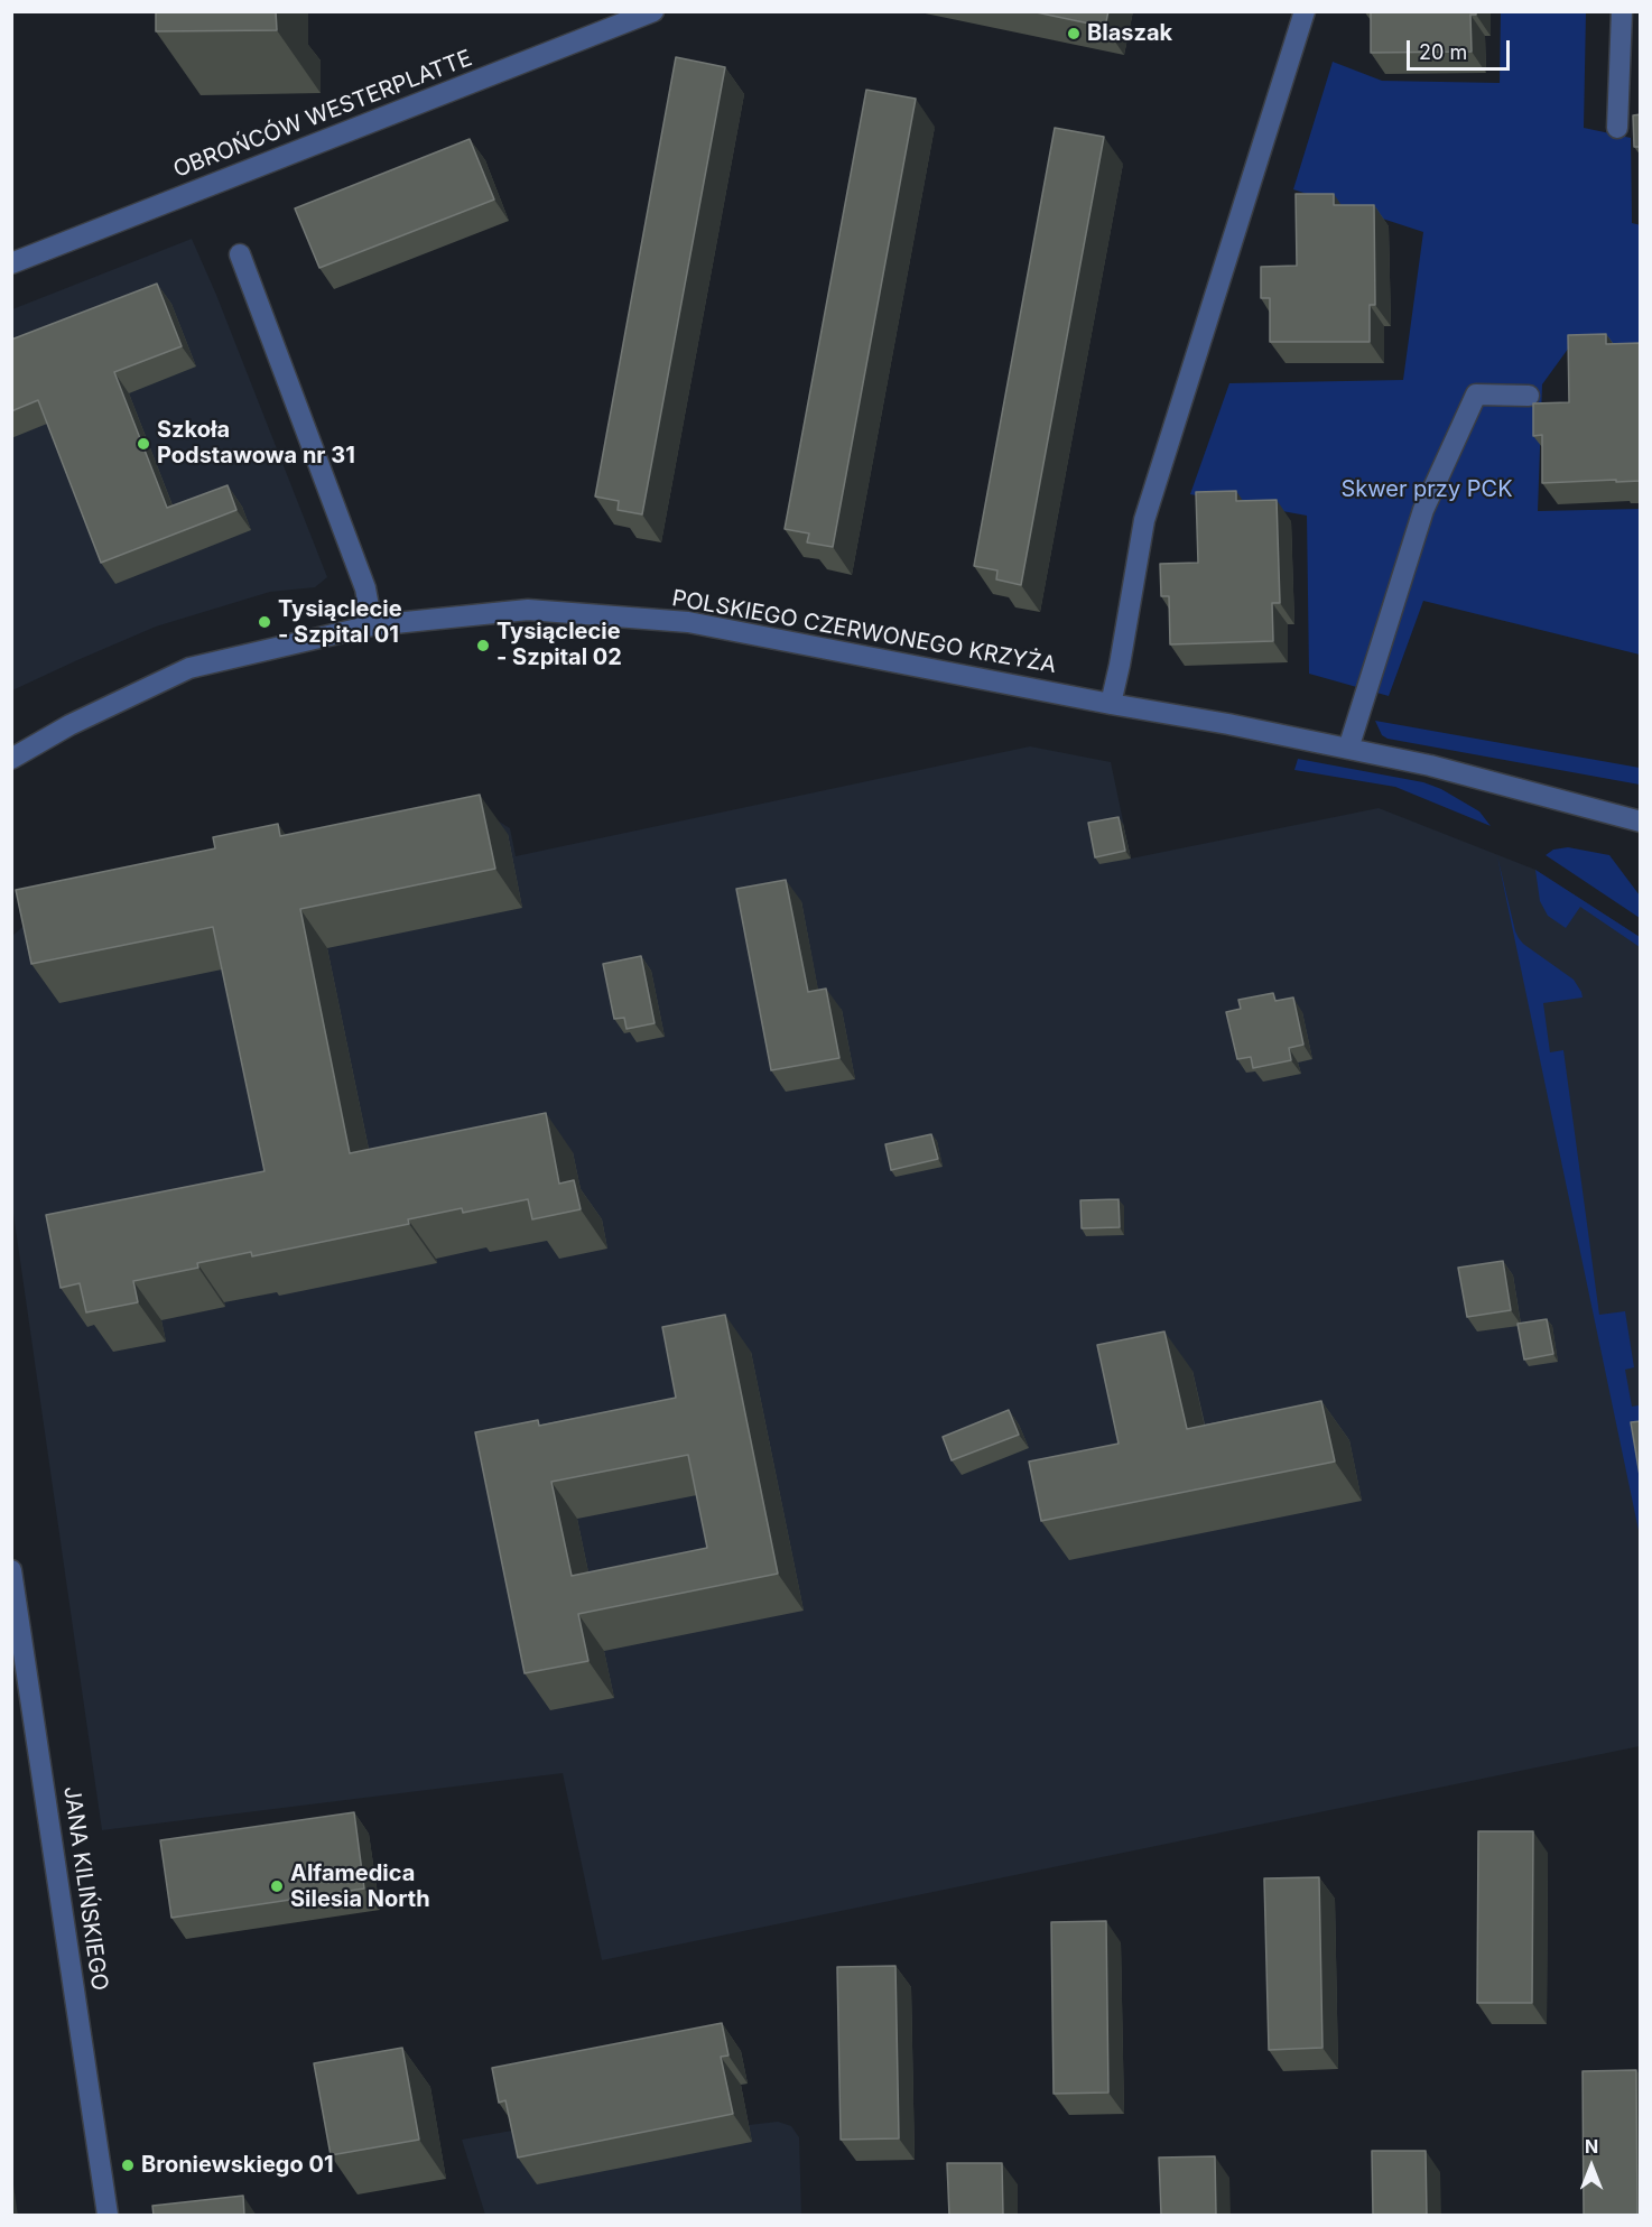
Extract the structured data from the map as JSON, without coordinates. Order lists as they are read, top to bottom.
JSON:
{
  "streets": {
    "street": ["OBROŃCÓW WESTERPLATTE", "POLSKIEGO CZERWONEGO KRZYŻA", "JANA KILIŃSKIEGO"]
  },
  "parks": ["Skwer przy PCK"],
  "places": [
    "Blaszak",
    "Szkoła Podstawowa nr 31",
    "Tysiąclecie - Szpital 01",
    "Tysiąclecie - Szpital 02",
    "Alfamedica Silesia North",
    "Broniewskiego 01"
  ],
  "scale_bar": "20 m",
  "north": "top"
}
